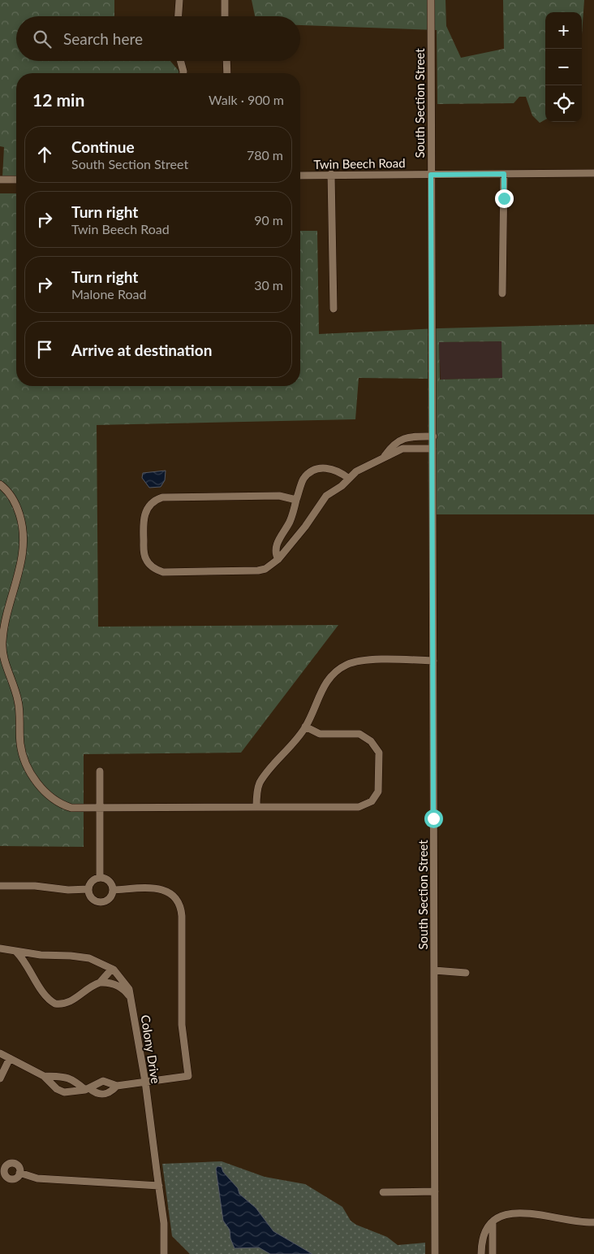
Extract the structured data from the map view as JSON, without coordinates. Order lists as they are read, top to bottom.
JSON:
{
  "streets": {
    "street": ["South Section Street", "Twin Beech Road", "Colony Drive"]
  },
  "crossings": [
    ["South Section Street", "Twin Beech Road"]
  ],
  "page": {
    "map_buttons": ["+", "−"],
    "search": "Search here",
    "heading": ["12 min", "Walk · 900 m"],
    "list": [
      ["Continue", "South Section Street", "780 m"],
      ["Turn right", "Twin Beech Road", "90 m"],
      ["Turn right", "Malone Road", "30 m"],
      "Arrive at destination"
    ]
  }
}
